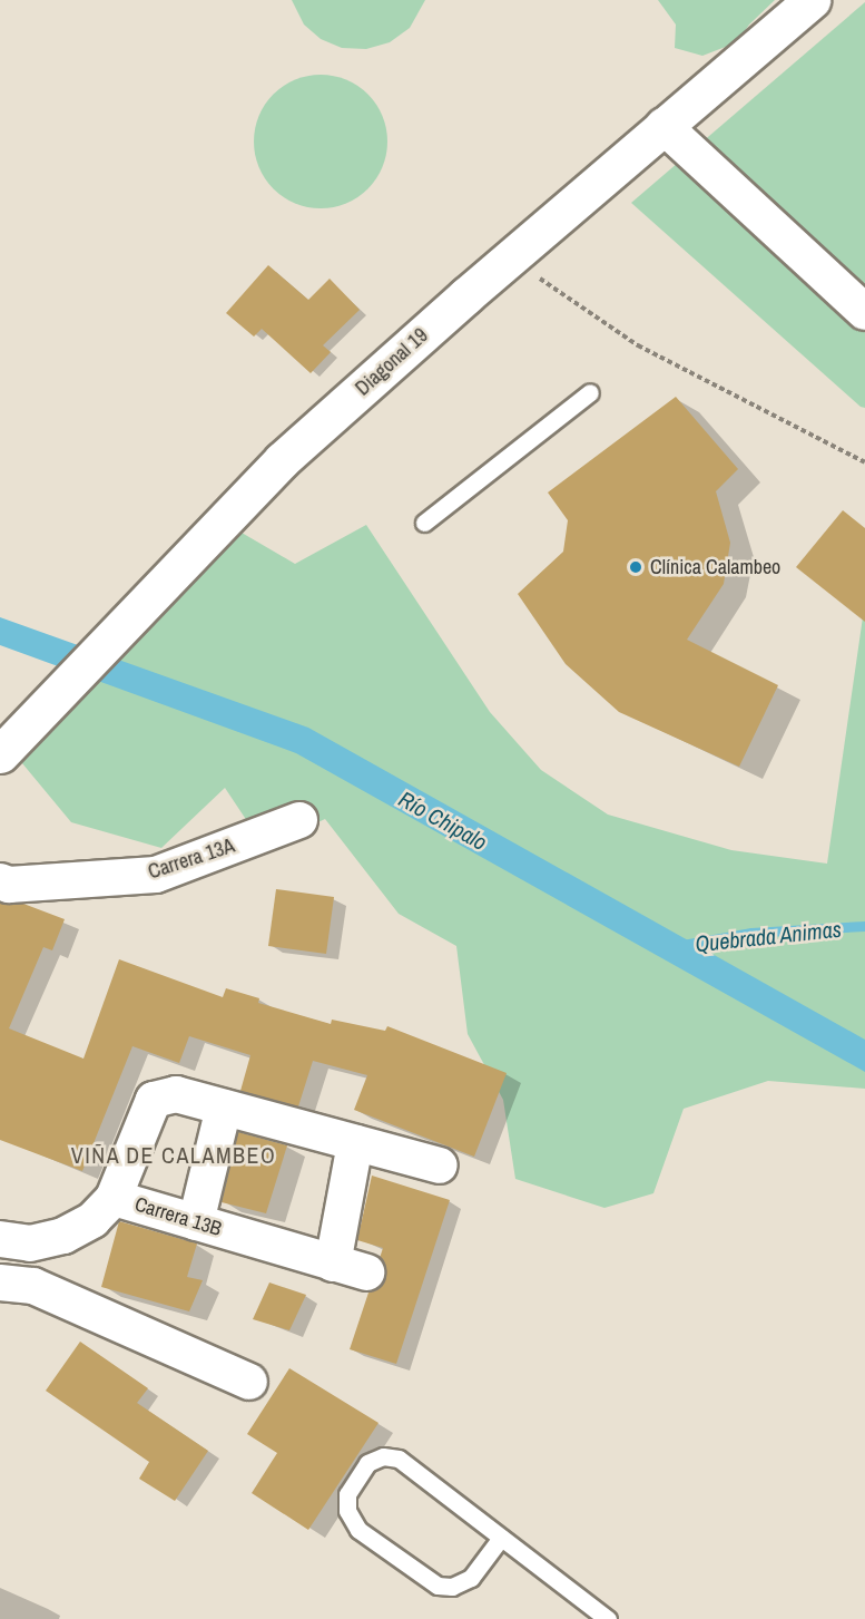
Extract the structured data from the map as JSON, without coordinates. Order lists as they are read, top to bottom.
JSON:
{
  "streets": {
    "street": ["Diagonal 19", "Carrera 13A", "Carrera 13B"]
  },
  "districts": ["VIÑA DE CALAMBEO"],
  "water": ["Río Chipalo", "Quebrada Animas"],
  "places": ["Clínica Calambeo"]
}
